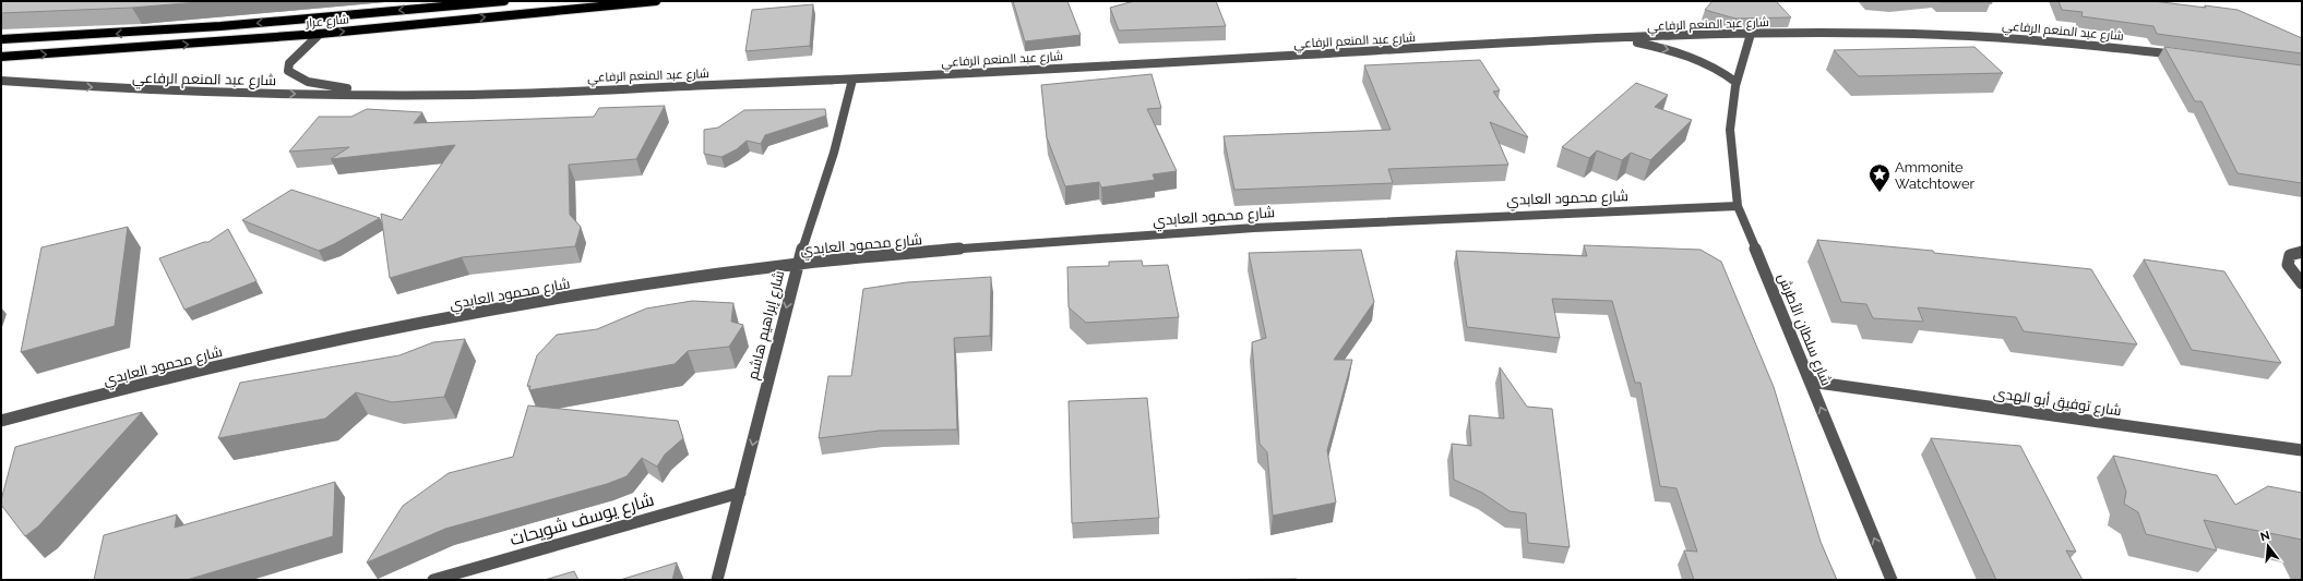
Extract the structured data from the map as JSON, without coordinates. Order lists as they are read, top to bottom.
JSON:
{
  "streets": {
    "main road": ["شارع عرار"],
    "street": [
      "شارع عبد المنعم الرفاعي",
      "شارع محمود العابدي",
      "شارع إبراهيم هاشم",
      "شارع سلطان الأطرش",
      "شارع توفيق أبو الهدى",
      "شارع يوسف شويحات"
    ]
  },
  "crossings": [
    ["شارع عرار", "شارع عبد المنعم الرفاعي"],
    ["شارع عبد المنعم الرفاعي", "شارع إبراهيم هاشم"],
    ["شارع عبد المنعم الرفاعي", "شارع سلطان الأطرش"],
    ["شارع محمود العابدي", "شارع إبراهيم هاشم"],
    ["شارع محمود العابدي", "شارع سلطان الأطرش"],
    ["شارع إبراهيم هاشم", "شارع يوسف شويحات"],
    ["شارع سلطان الأطرش", "شارع توفيق أبو الهدى"]
  ],
  "one_way": ["شارع إبراهيم هاشم", "شارع سلطان الأطرش"],
  "places": {
    "place": ["Ammonite Watchtower"]
  },
  "north": "top"
}
